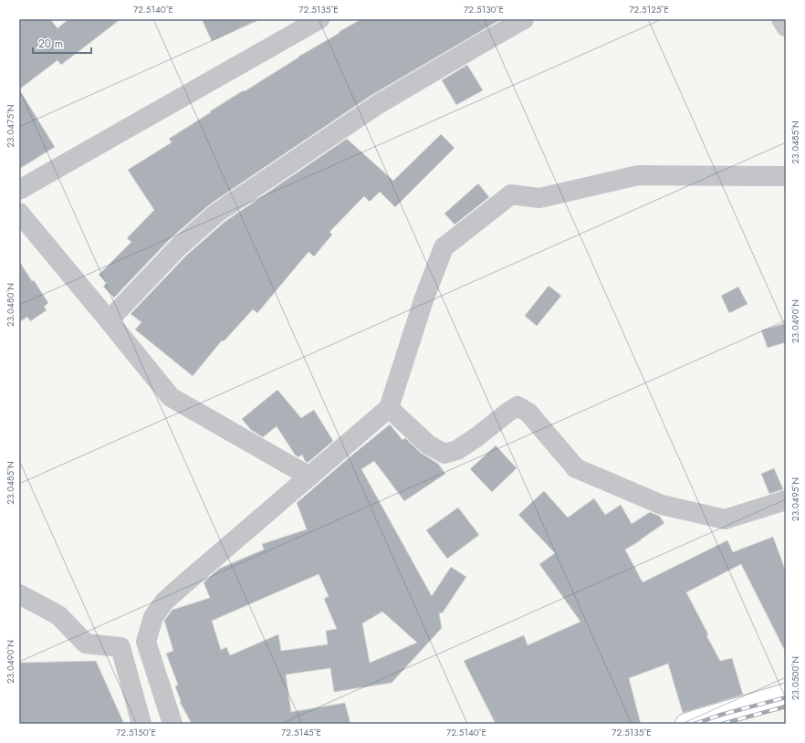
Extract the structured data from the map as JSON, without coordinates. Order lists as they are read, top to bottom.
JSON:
{
  "scale_bar": "20 m",
  "coordinates": [
    "72.5140°E",
    "72.5135°E",
    "72.5130°E",
    "72.5125°E",
    "23.0475°N",
    "23.0485°N",
    "23.0480°N",
    "23.0490°N",
    "23.0495°N",
    "23.0500°N",
    "72.5150°E",
    "72.5145°E"
  ]
}
